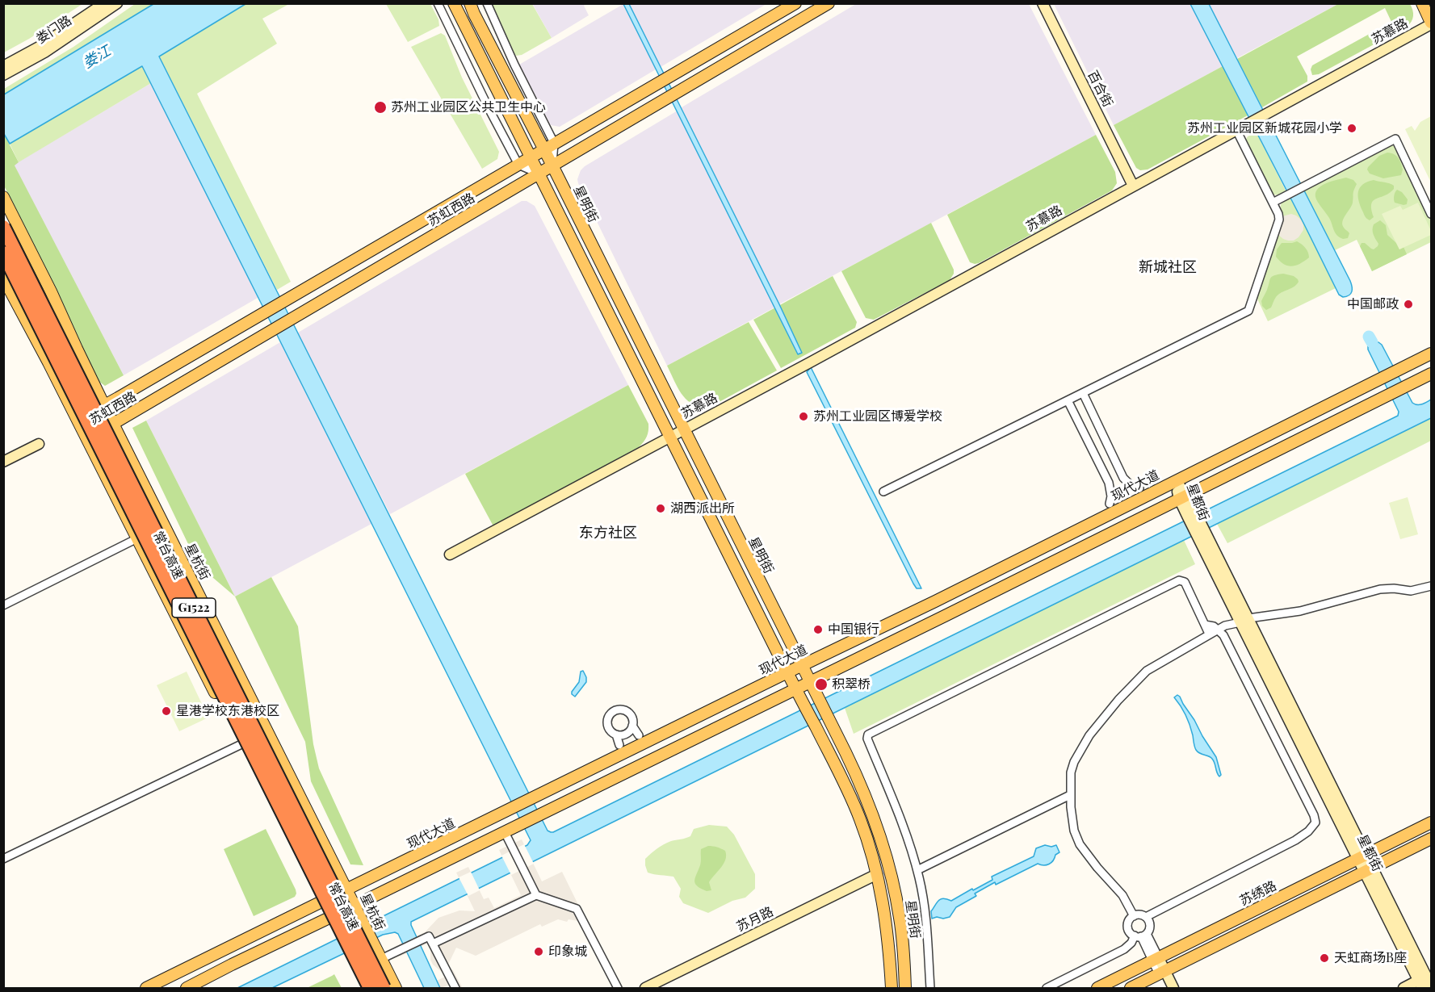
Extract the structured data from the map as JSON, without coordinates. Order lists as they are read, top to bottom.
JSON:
{
  "streets": {
    "highway": ["常台高速", "G1522"],
    "main road": [
      "娄门路",
      "苏慕路",
      "百合街",
      "星明街",
      "苏虹西路",
      "现代大道",
      "星都街",
      "星杭街",
      "苏绣路",
      "苏月路"
    ]
  },
  "crossings": [
    ["苏慕路", "百合街"],
    ["苏慕路", "星明街"],
    ["星明街", "苏虹西路"],
    ["星明街", "现代大道"],
    ["星明街", "苏月路"],
    ["苏虹西路", "星杭街"],
    ["现代大道", "星都街"],
    ["现代大道", "星杭街"],
    ["星都街", "苏绣路"]
  ],
  "districts": ["新城社区", "东方社区"],
  "water": ["娄江"],
  "places": [
    "苏州工业园区公共卫生中心",
    "苏州工业园区新城花园小学",
    "中国邮政",
    "苏州工业园区博爱学校",
    "湖西派出所",
    "中国银行",
    "积翠桥",
    "星港学校东港校区",
    "印象城",
    "天虹商场B座"
  ]
}
